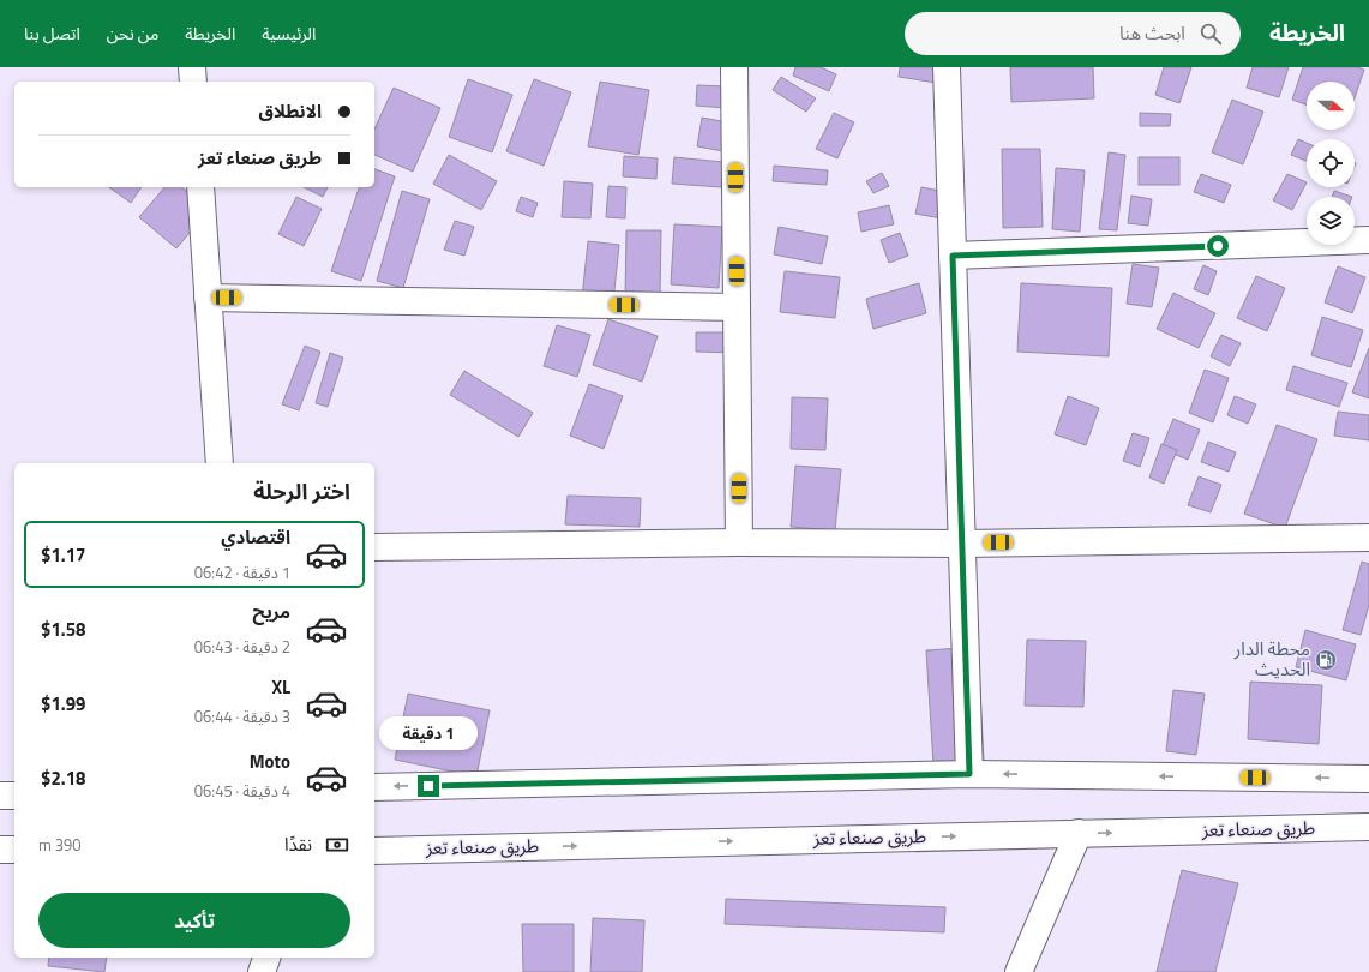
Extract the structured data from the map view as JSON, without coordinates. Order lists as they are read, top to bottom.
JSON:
{
  "streets": {
    "main road": ["طريق صنعاء تعز"]
  },
  "places": {
    "fuel station": ["محطة الدار الحديث"]
  },
  "north": "right",
  "page": {
    "header": "الخريطة",
    "search": "ابحث هنا",
    "nav": [
      "الرئيسية",
      "الخريطة",
      "من نحن",
      "اتصل بنا"
    ],
    "banner": ["الانطلاق", "طريق صنعاء تعز"],
    "heading": "اختر الرحلة",
    "list": [
      {
        "name": "اقتصادي",
        "note": "1 دقيقة · 06:42",
        "value": "$1.17"
      },
      {
        "name": "مريح",
        "note": "2 دقيقة · 06:43",
        "value": "$1.58"
      },
      {
        "name": "XL",
        "note": "3 دقيقة · 06:44",
        "value": "$1.99"
      },
      {
        "name": "Moto",
        "note": "4 دقيقة · 06:45",
        "value": "$2.18"
      }
    ],
    "bubble": "1 دقيقة",
    "pay": ["نقدًا", "390 m"],
    "buttons": "تأكيد"
  }
}
